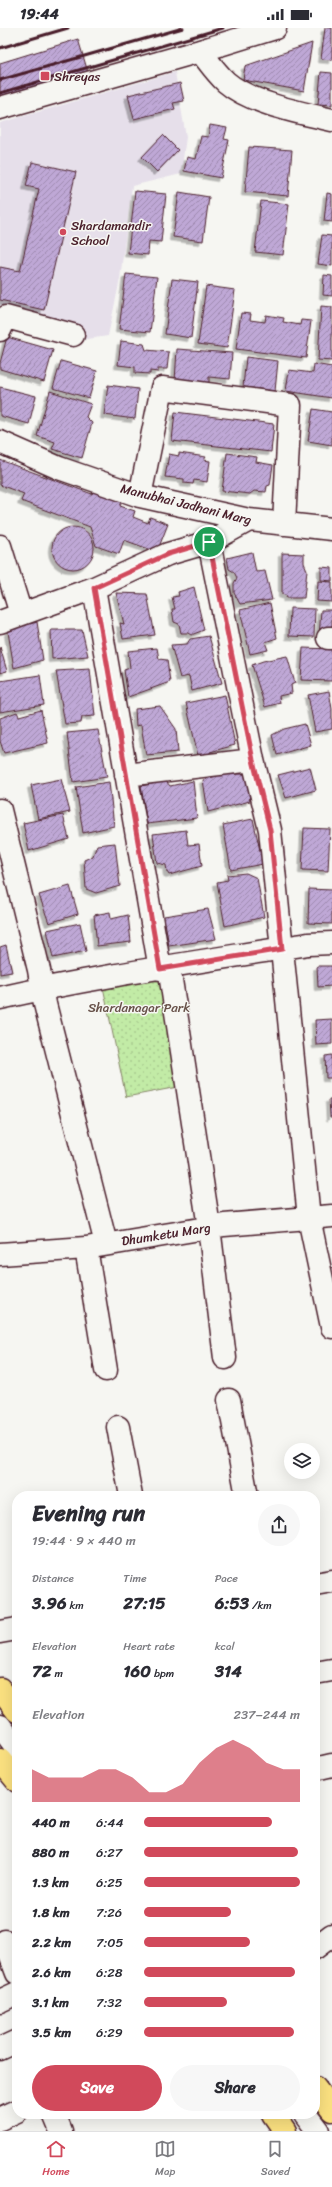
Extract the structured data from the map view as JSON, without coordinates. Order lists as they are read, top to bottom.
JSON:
{
  "streets": {
    "street": ["Manubhai Jadhani Marg", "Dhumketu Marg"]
  },
  "parks": ["Shardanagar Park"],
  "places": {
    "transit": ["Shreyas"],
    "other": ["Shardamandir School"]
  },
  "page": {
    "status": "19:44",
    "heading": ["Evening run", "19:44 · 9 × 440 m"],
    "stats": [
      ["Distance", "3.96 km"],
      ["Time", "27:15"],
      ["Pace", "6:53 /km"],
      ["Elevation", "72 m"],
      ["Heart rate", "160 bpm"],
      ["kcal", "314"]
    ],
    "chart": ["Elevation", "237–244 m"],
    "list": [
      {
        "name": "440 m",
        "note": "6:44"
      },
      {
        "name": "880 m",
        "note": "6:27"
      },
      {
        "name": "1.3 km",
        "note": "6:25"
      },
      {
        "name": "1.8 km",
        "note": "7:26"
      },
      {
        "name": "2.2 km",
        "note": "7:05"
      },
      {
        "name": "2.6 km",
        "note": "6:28"
      },
      {
        "name": "3.1 km",
        "note": "7:32"
      },
      {
        "name": "3.5 km",
        "note": "6:29"
      }
    ],
    "buttons": ["Save", "Share"],
    "tabs": ["Home", "Map", "Saved"]
  }
}
